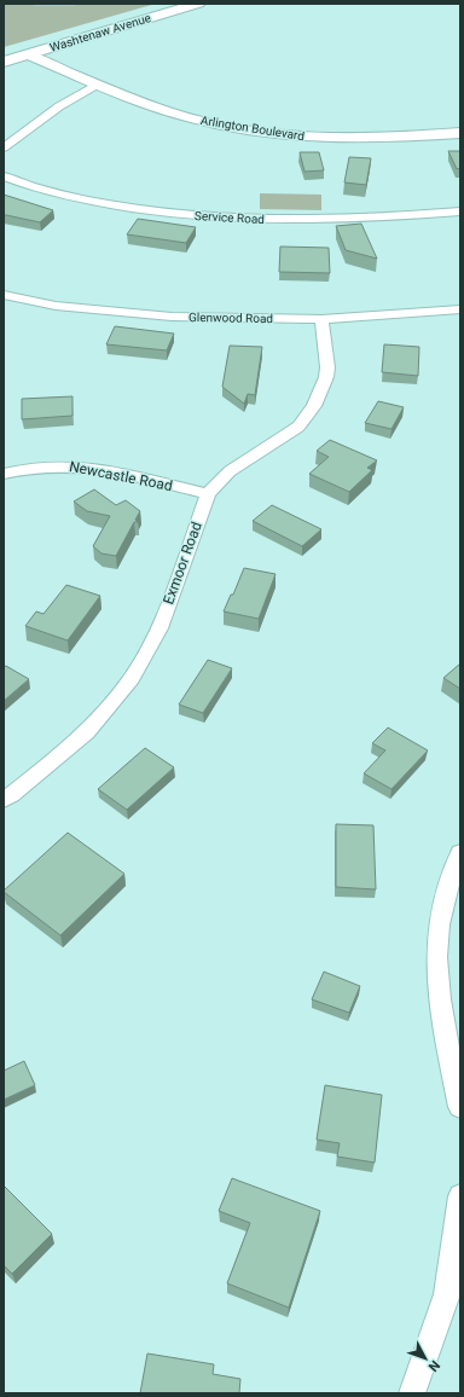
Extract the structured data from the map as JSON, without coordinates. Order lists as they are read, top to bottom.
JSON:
{
  "streets": {
    "main road": ["Washtenaw Avenue"],
    "street": [
      "Arlington Boulevard",
      "Service Road",
      "Glenwood Road",
      "Newcastle Road",
      "Exmoor Road"
    ]
  },
  "crossings": [
    ["Washtenaw Avenue", "Arlington Boulevard"],
    ["Glenwood Road", "Exmoor Road"],
    ["Newcastle Road", "Exmoor Road"]
  ],
  "north": "bottom right"
}
